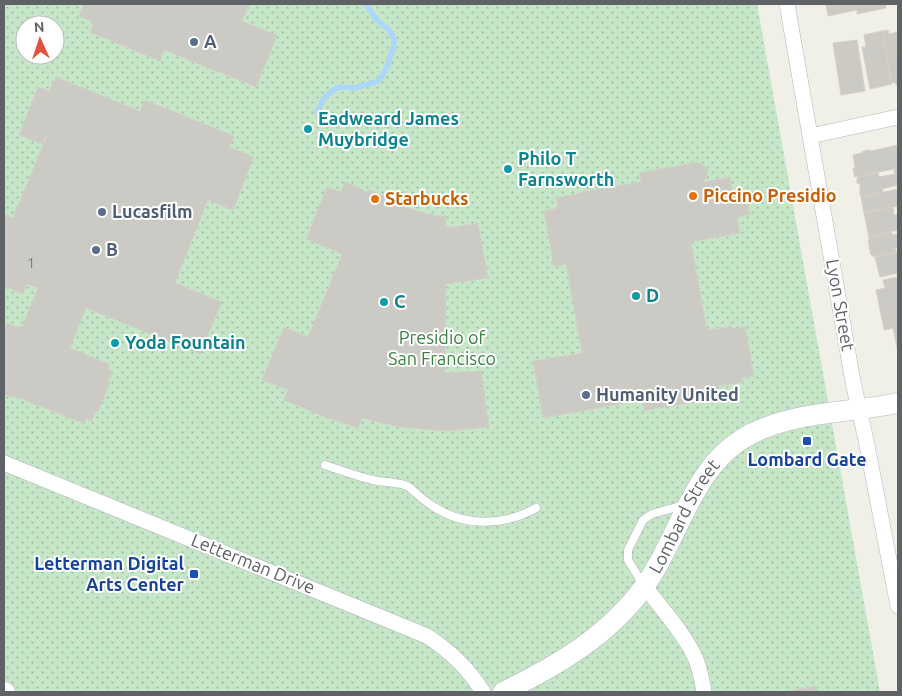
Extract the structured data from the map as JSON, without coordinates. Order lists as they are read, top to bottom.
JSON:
{
  "streets": {
    "street": ["Lyon Street", "Lombard Street", "Letterman Drive"]
  },
  "crossings": [
    ["Lyon Street", "Lombard Street"]
  ],
  "parks": ["Presidio of San Francisco"],
  "places": {
    "other": [
      "A",
      "Eadweard James Muybridge",
      "Philo T Farnsworth",
      "Piccino Presidio",
      "Starbucks",
      "Lucasfilm",
      "B",
      "D",
      "C",
      "Yoda Fountain",
      "Humanity United"
    ],
    "transit": ["Lombard Gate", "Letterman Digital Arts Center"]
  },
  "house_numbers": ["1"],
  "north": "top"
}
